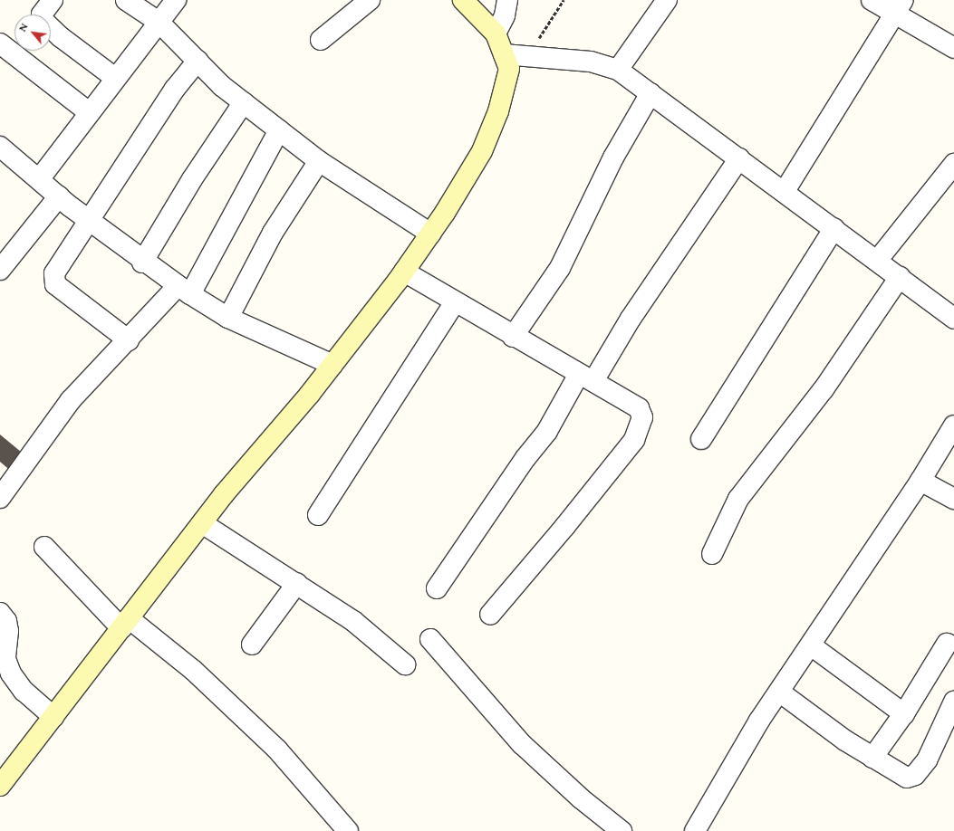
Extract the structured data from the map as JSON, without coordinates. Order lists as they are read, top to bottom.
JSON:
{
  "north": "top left"
}
